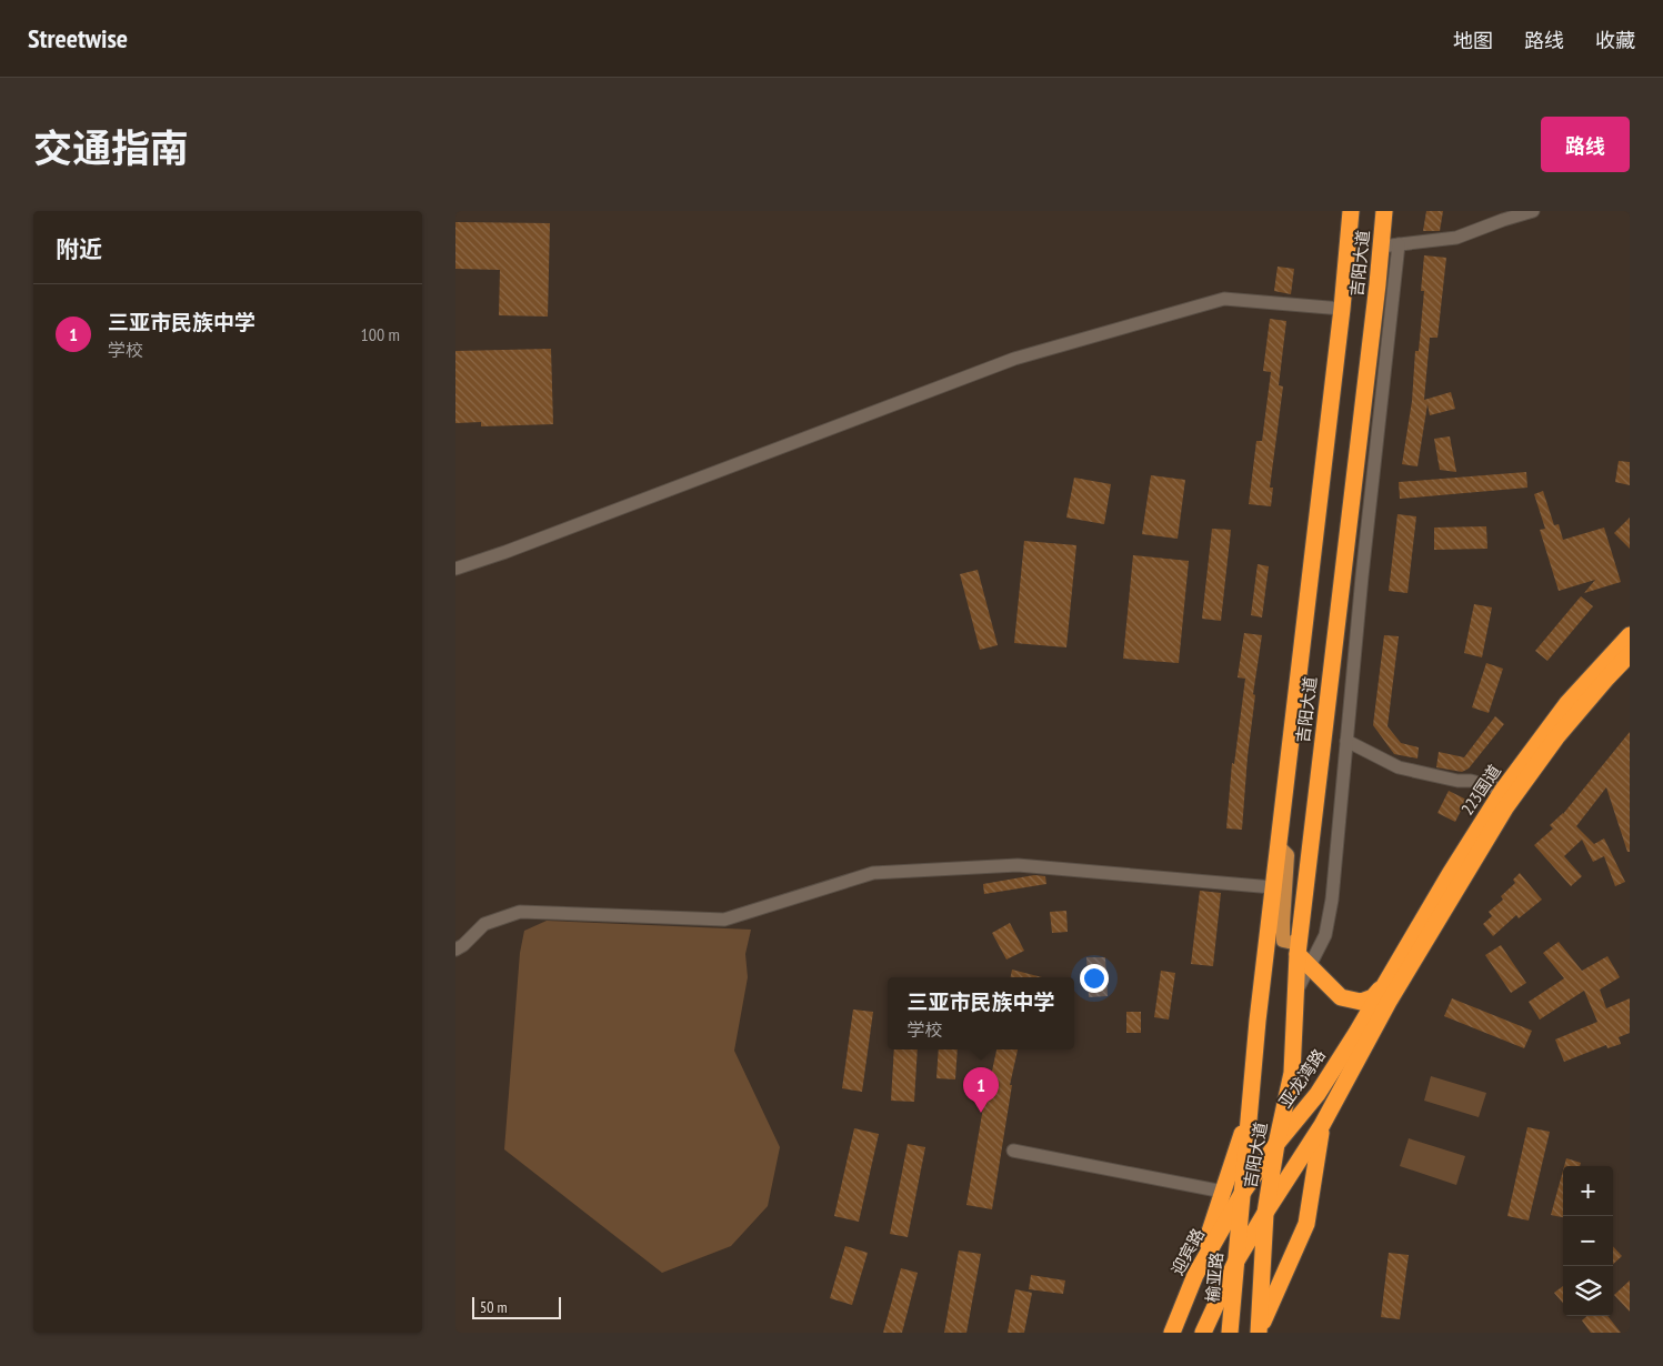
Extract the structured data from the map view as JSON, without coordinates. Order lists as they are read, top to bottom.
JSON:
{
  "streets": {
    "highway": [
      "吉阳大道",
      "223国道",
      "亚龙湾路",
      "迎宾路",
      "榆亚路"
    ]
  },
  "crossings": [
    ["吉阳大道", "亚龙湾路"],
    ["吉阳大道", "迎宾路"],
    ["吉阳大道", "榆亚路"],
    ["223国道", "亚龙湾路"],
    ["亚龙湾路", "迎宾路"],
    ["亚龙湾路", "榆亚路"],
    ["迎宾路", "榆亚路"]
  ],
  "scale_bar": "50 m",
  "page": {
    "header": "Streetwise",
    "nav": ["地图", "路线", "收藏"],
    "title": "交通指南",
    "buttons": "路线",
    "heading": "附近",
    "list": [
      {
        "mark": "1",
        "name": "三亚市民族中学",
        "note": "学校",
        "value": "100 m"
      }
    ],
    "popup": ["三亚市民族中学", "学校"],
    "pins": "1",
    "map_buttons": ["+", "−"],
    "scale": "50 m"
  }
}
